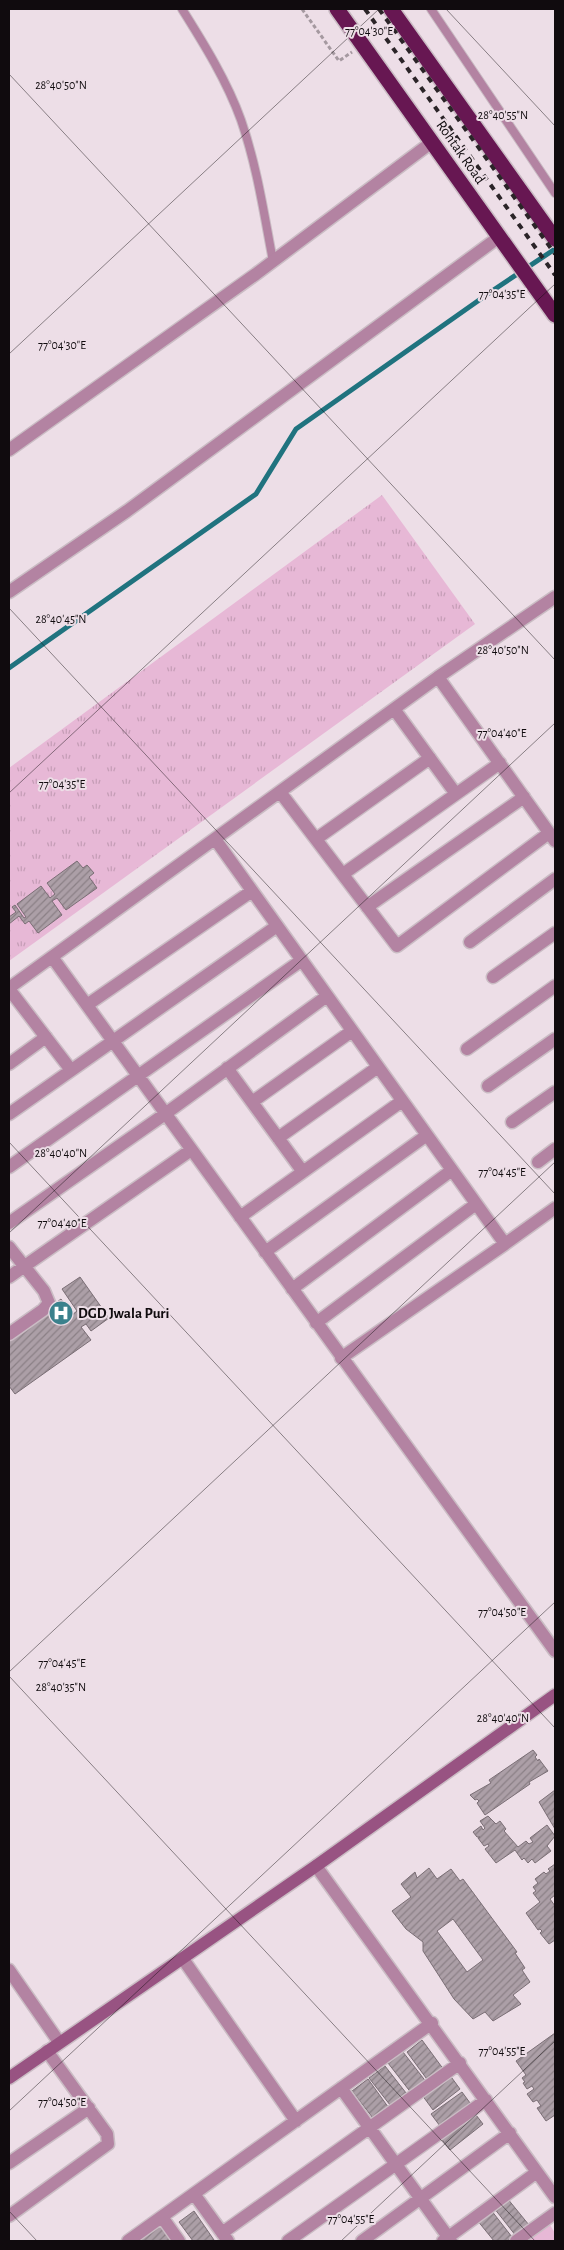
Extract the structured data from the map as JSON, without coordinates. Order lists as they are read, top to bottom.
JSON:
{
  "streets": {
    "highway": ["Rohtak Road"]
  },
  "places": {
    "hospital": ["DGD Jwala Puri"]
  },
  "coordinates": [
    "77°04'30\"E",
    "28°40'50\"N",
    "28°40'55\"N",
    "77°04'35\"E",
    "28°40'45\"N",
    "77°04'40\"E",
    "28°40'40\"N",
    "77°04'45\"E",
    "77°04'50\"E",
    "28°40'35\"N",
    "77°04'55\"E"
  ]
}
